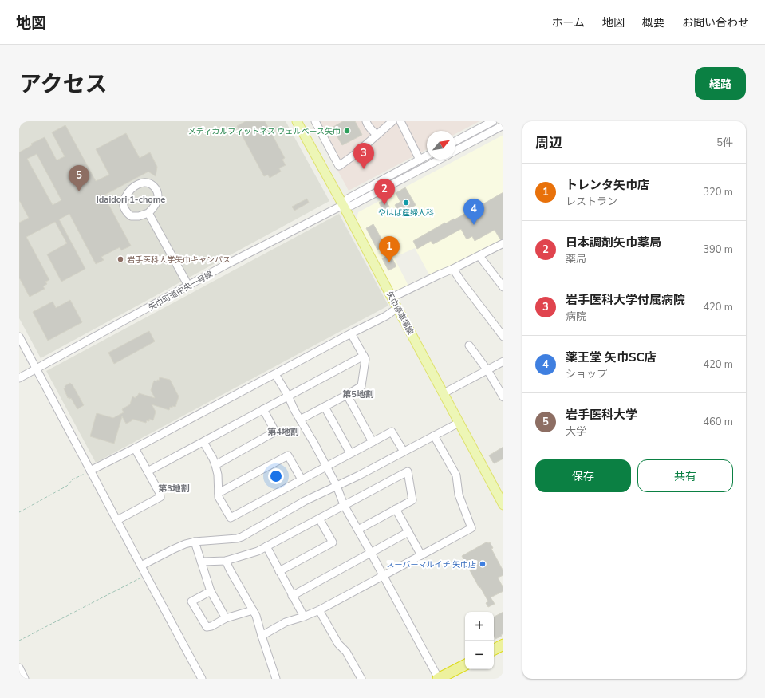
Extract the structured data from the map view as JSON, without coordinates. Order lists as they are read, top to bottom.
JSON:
{
  "streets": {
    "main road": ["矢巾停車場線"],
    "street": ["矢巾町道中央一号線"]
  },
  "crossings": [
    ["矢巾町道中央一号線", "矢巾停車場線"]
  ],
  "districts": [
    "Idaidori 1-chome",
    "第5地割",
    "第4地割",
    "第3地割"
  ],
  "places": [
    "メディカルフィットネス ウェルベース矢巾",
    "やはば産婦人科",
    "岩手医科大学矢巾キャンパス",
    "スーパーマルイチ 矢巾店"
  ],
  "north": "top right",
  "page": {
    "header": "地図",
    "nav": [
      "ホーム",
      "地図",
      "概要",
      "お問い合わせ"
    ],
    "title": "アクセス",
    "buttons": [
      "経路",
      ["保存", "共有"]
    ],
    "heading": ["周辺", "5件"],
    "pins": [
      "3",
      "5",
      "2",
      "4",
      "1"
    ],
    "list": [
      {
        "mark": "1",
        "name": "トレンタ矢巾店",
        "note": "レストラン",
        "value": "320 m"
      },
      {
        "mark": "2",
        "name": "日本調剤矢巾薬局",
        "note": "薬局",
        "value": "390 m"
      },
      {
        "mark": "3",
        "name": "岩手医科大学付属病院",
        "note": "病院",
        "value": "420 m"
      },
      {
        "mark": "4",
        "name": "薬王堂 矢巾SC店",
        "note": "ショップ",
        "value": "420 m"
      },
      {
        "mark": "5",
        "name": "岩手医科大学",
        "note": "大学",
        "value": "460 m"
      }
    ],
    "map_buttons": ["+", "−"]
  }
}
